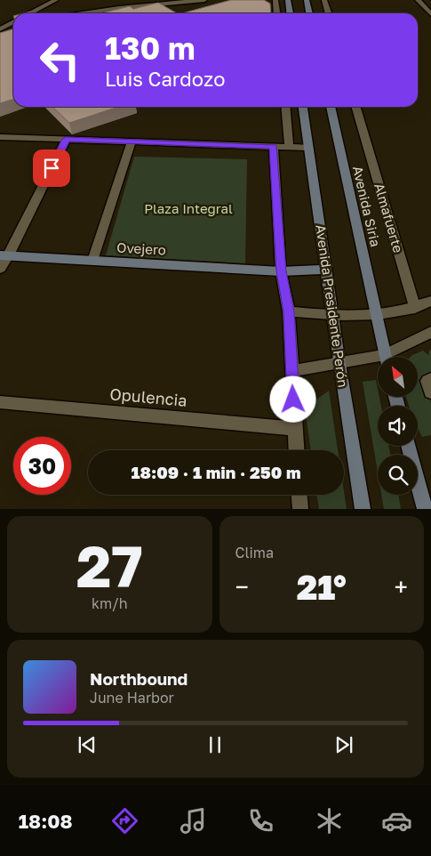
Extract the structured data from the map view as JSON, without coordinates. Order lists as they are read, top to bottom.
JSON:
{
  "streets": {
    "main road": ["Avenida Siria", "Ovejero", "Avenida Presidente Perón"],
    "street": ["Almafuerte", "Opulencia"]
  },
  "crossings": [
    ["Ovejero", "Avenida Presidente Perón"]
  ],
  "parks": ["Plaza Integral"],
  "north": "top left",
  "page": {
    "turn": ["130 m", "Luis Cardozo"],
    "limit": "30",
    "trip": "18:09 · 1 min · 250 m",
    "tile": [
      ["27", "km/h"],
      "Clima"
    ],
    "heat": ["−", "21°", "+"],
    "song": ["Northbound", "June Harbor"],
    "tabs": "18:08"
  }
}
